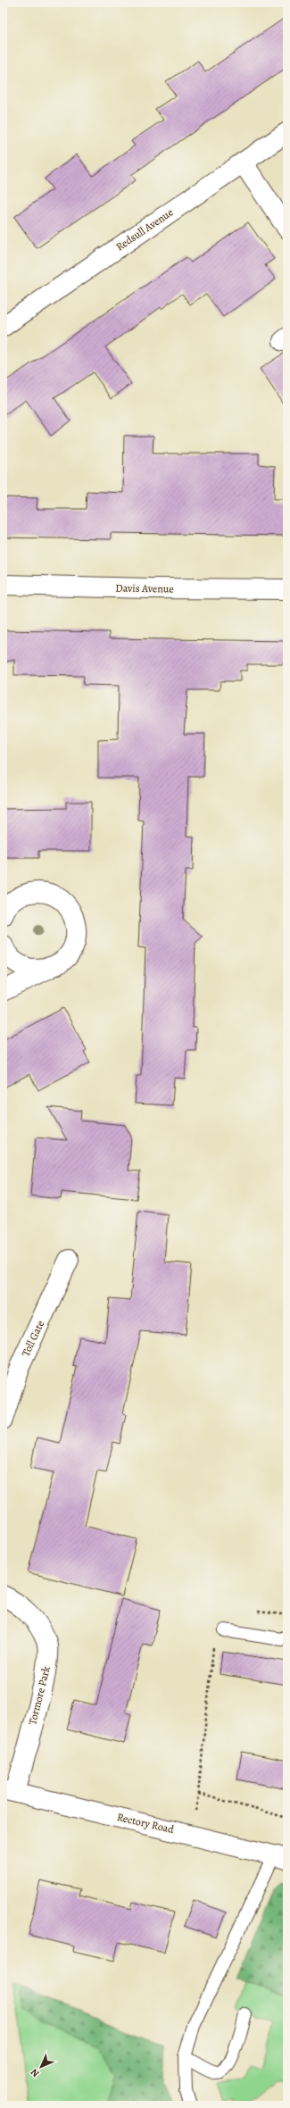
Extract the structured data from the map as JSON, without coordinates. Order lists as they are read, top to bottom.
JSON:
{
  "streets": {
    "street": [
      "Redsull Avenue",
      "Davis Avenue",
      "Toll Gate",
      "Tormore Park",
      "Rectory Road"
    ]
  },
  "crossings": [
    ["Tormore Park", "Rectory Road"]
  ],
  "north": "bottom left"
}
